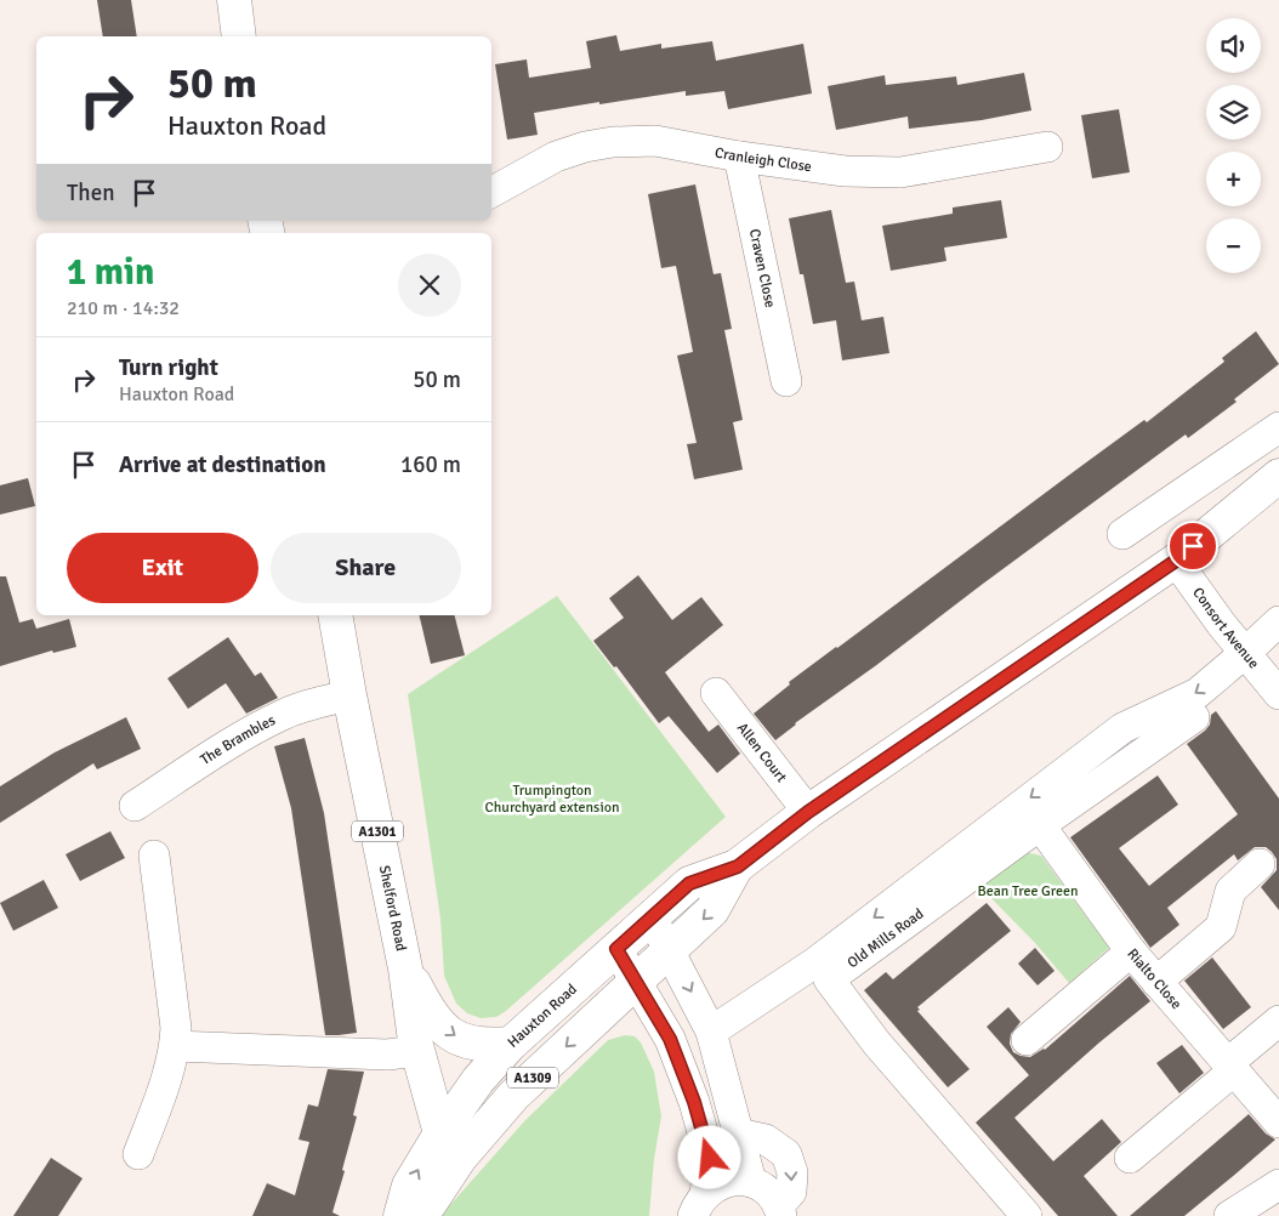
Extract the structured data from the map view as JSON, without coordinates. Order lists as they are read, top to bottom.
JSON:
{
  "streets": {
    "main road": [
      "A1301",
      "Shelford Road",
      "Hauxton Road",
      "A1309"
    ],
    "street": [
      "Cranleigh Close",
      "Craven Close",
      "Consort Avenue",
      "The Brambles",
      "Allen Court",
      "Old Mills Road",
      "Rialto Close"
    ]
  },
  "crossings": [
    ["Cranleigh Close", "Craven Close"],
    ["Consort Avenue", "Hauxton Road"],
    ["The Brambles", "Shelford Road"],
    ["Allen Court", "Hauxton Road"],
    ["Shelford Road", "Hauxton Road"],
    ["Old Mills Road", "Rialto Close"]
  ],
  "parks": ["Trumpington Churchyard extension", "Bean Tree Green"],
  "page": {
    "map_buttons": ["+", "−"],
    "turn": ["50 m", "Hauxton Road"],
    "then": "Then",
    "heading": ["1 min", "210 m · 14:32"],
    "list": [
      {
        "name": "Turn right",
        "note": "Hauxton Road",
        "value": "50 m"
      },
      {
        "name": "Arrive at destination",
        "value": "160 m"
      }
    ],
    "buttons": ["Exit", "Share"]
  }
}
